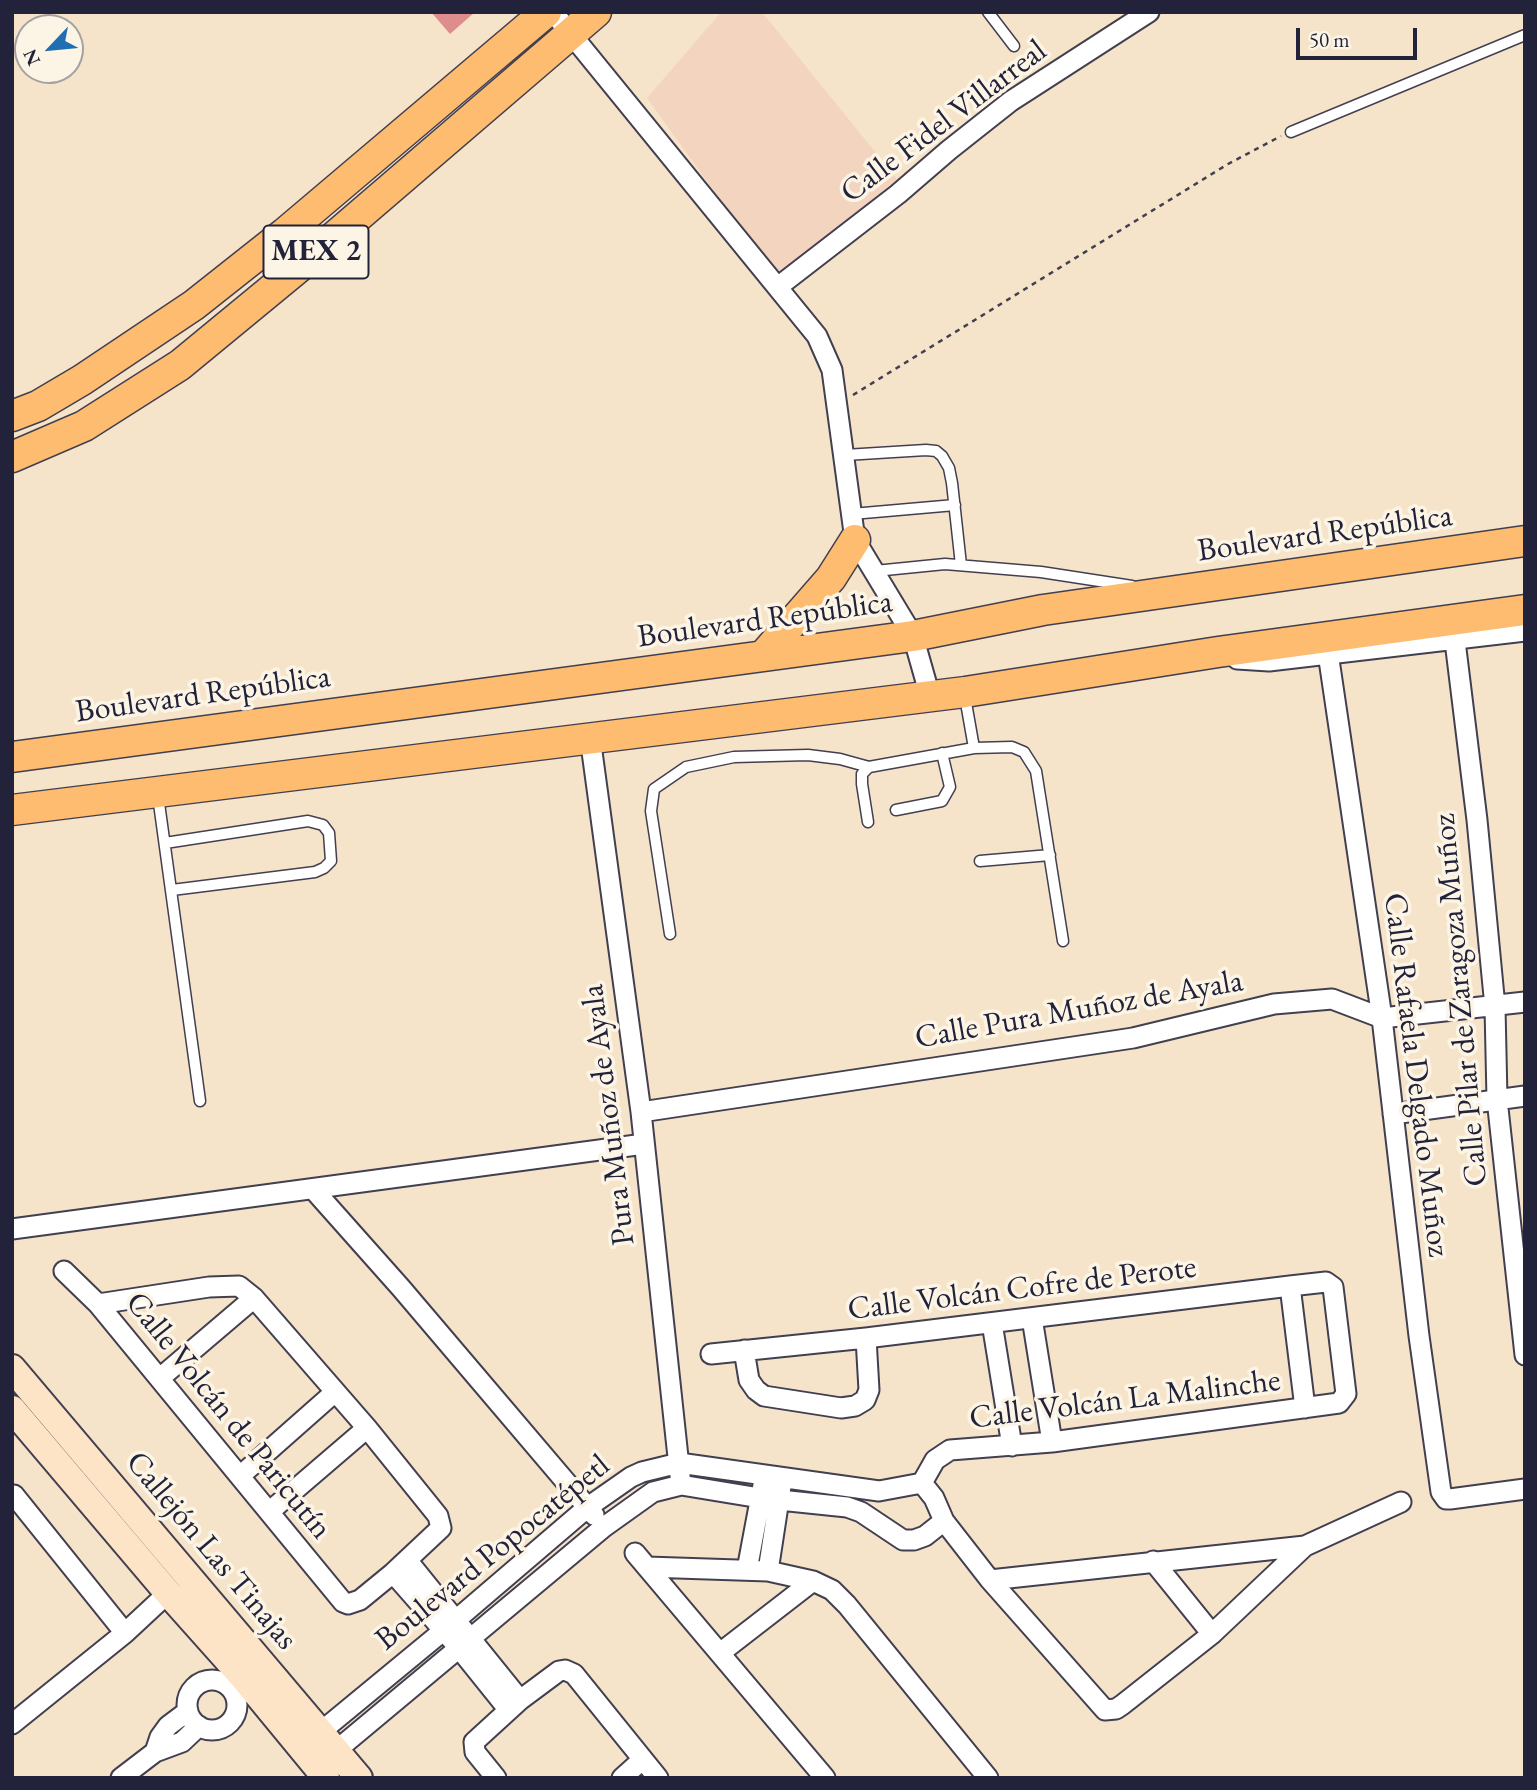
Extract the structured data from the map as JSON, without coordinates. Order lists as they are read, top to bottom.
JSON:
{
  "streets": {
    "main road": ["MEX 2", "Boulevard República", "Callejón Las Tinajas"],
    "street": [
      "Calle Fidel Villarreal",
      "Calle Pilar de Zaragoza Muñoz",
      "Calle Pura Muñoz de Ayala",
      "Calle Rafaela Delgado Muñoz",
      "Pura Muñoz de Ayala",
      "Calle Volcán Cofre de Perote",
      "Calle Volcán La Malinche",
      "Calle Volcán de Paricutín",
      "Boulevard Popocatépetl"
    ]
  },
  "crossings": [
    ["Calle Pilar de Zaragoza Muñoz", "Calle Pura Muñoz de Ayala"],
    ["Calle Pura Muñoz de Ayala", "Calle Rafaela Delgado Muñoz"],
    ["Calle Pura Muñoz de Ayala", "Pura Muñoz de Ayala"],
    ["Pura Muñoz de Ayala", "Boulevard Popocatépetl"],
    ["Calle Volcán Cofre de Perote", "Calle Volcán La Malinche"],
    ["Calle Volcán La Malinche", "Boulevard Popocatépetl"],
    ["Callejón Las Tinajas", "Boulevard Popocatépetl"]
  ],
  "scale_bar": "50 m",
  "north": "bottom left"
}
